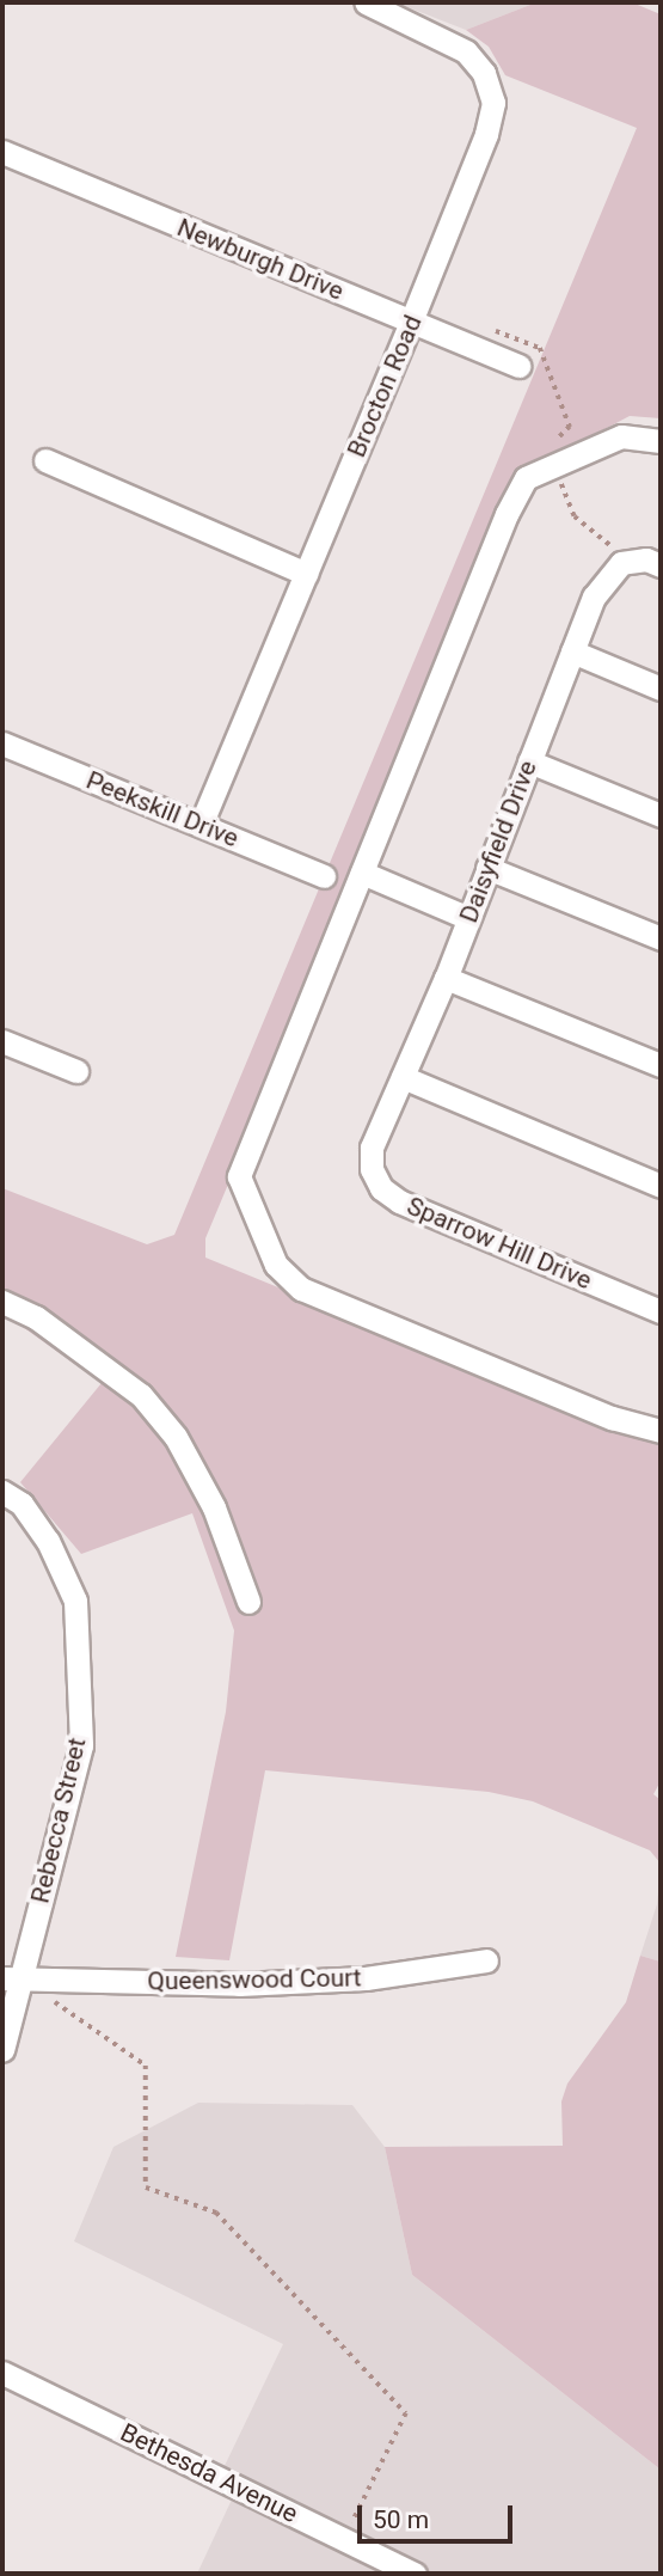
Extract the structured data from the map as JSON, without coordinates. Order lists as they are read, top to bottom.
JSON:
{
  "streets": {
    "street": [
      "Newburgh Drive",
      "Brocton Road",
      "Peekskill Drive",
      "Daisyfield Drive",
      "Sparrow Hill Drive",
      "Rebecca Street",
      "Queenswood Court",
      "Bethesda Avenue"
    ]
  },
  "crossings": [
    ["Newburgh Drive", "Brocton Road"],
    ["Brocton Road", "Peekskill Drive"],
    ["Daisyfield Drive", "Sparrow Hill Drive"],
    ["Rebecca Street", "Queenswood Court"]
  ],
  "scale_bar": "50 m"
}
